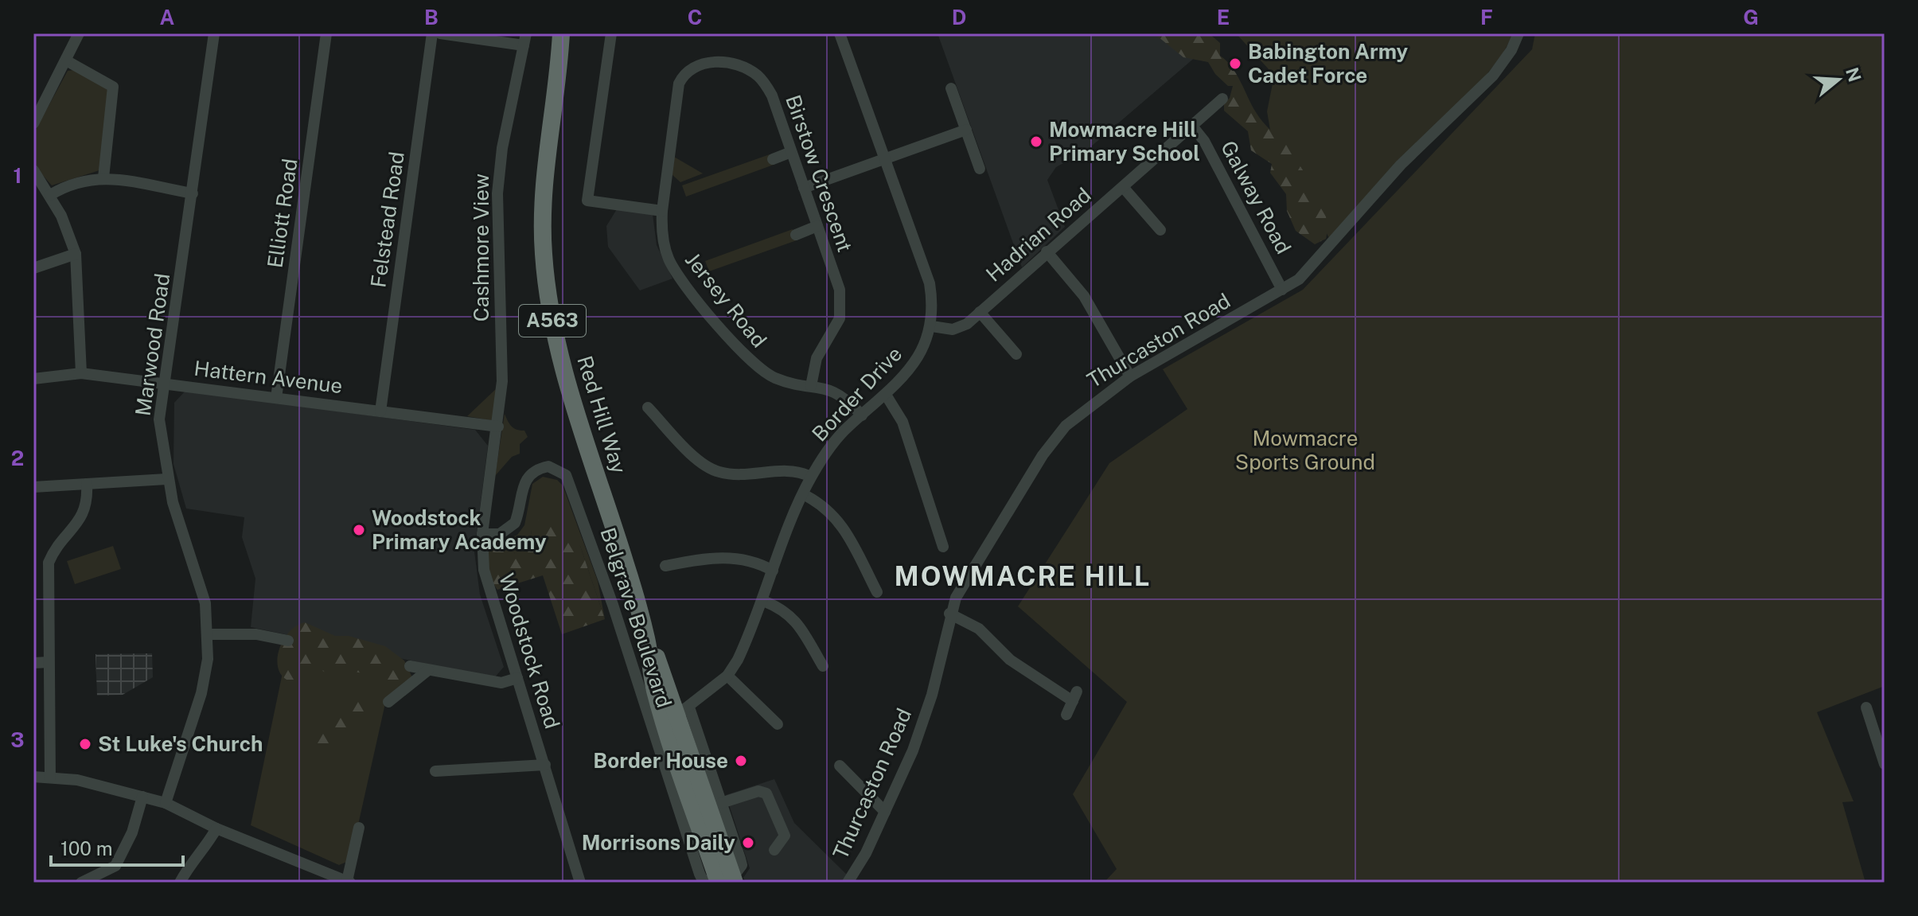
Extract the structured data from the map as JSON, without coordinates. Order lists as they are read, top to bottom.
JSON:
{
  "streets": {
    "highway": ["A563", "Red Hill Way"],
    "street": [
      "Birstow Crescent",
      "Galway Road",
      "Elliott Road",
      "Felstead Road",
      "Hadrian Road",
      "Cashmore View",
      "Jersey Road",
      "Thurcaston Road",
      "Marwood Road",
      "Hattern Avenue",
      "Border Drive",
      "Belgrave Boulevard",
      "Woodstock Road"
    ]
  },
  "crossings": [
    ["Birstow Crescent", "Jersey Road"],
    ["Galway Road", "Hadrian Road"],
    ["Galway Road", "Thurcaston Road"],
    ["Elliott Road", "Hattern Avenue"],
    ["Felstead Road", "Hattern Avenue"],
    ["Hadrian Road", "Border Drive"],
    ["Cashmore View", "Hattern Avenue"],
    ["Cashmore View", "Woodstock Road"],
    ["Jersey Road", "Border Drive"],
    ["Marwood Road", "Hattern Avenue"],
    ["Hattern Avenue", "Woodstock Road"],
    ["Border Drive", "Red Hill Way"],
    ["Border Drive", "Belgrave Boulevard"],
    ["Red Hill Way", "Belgrave Boulevard"],
    ["Belgrave Boulevard", "Woodstock Road"]
  ],
  "districts": ["MOWMACRE HILL"],
  "parks": ["Mowmacre Sports Ground"],
  "places": [
    "Babington Army Cadet Force",
    "Mowmacre Hill Primary School",
    "Woodstock Primary Academy",
    "St Luke's Church",
    "Border House",
    "Morrisons Daily"
  ],
  "scale_bar": "100 m",
  "north": "right",
  "grid": {
    "columns": [
      "A",
      "B",
      "C",
      "D",
      "E",
      "F",
      "G"
    ],
    "rows": ["1", "2", "3"]
  }
}
